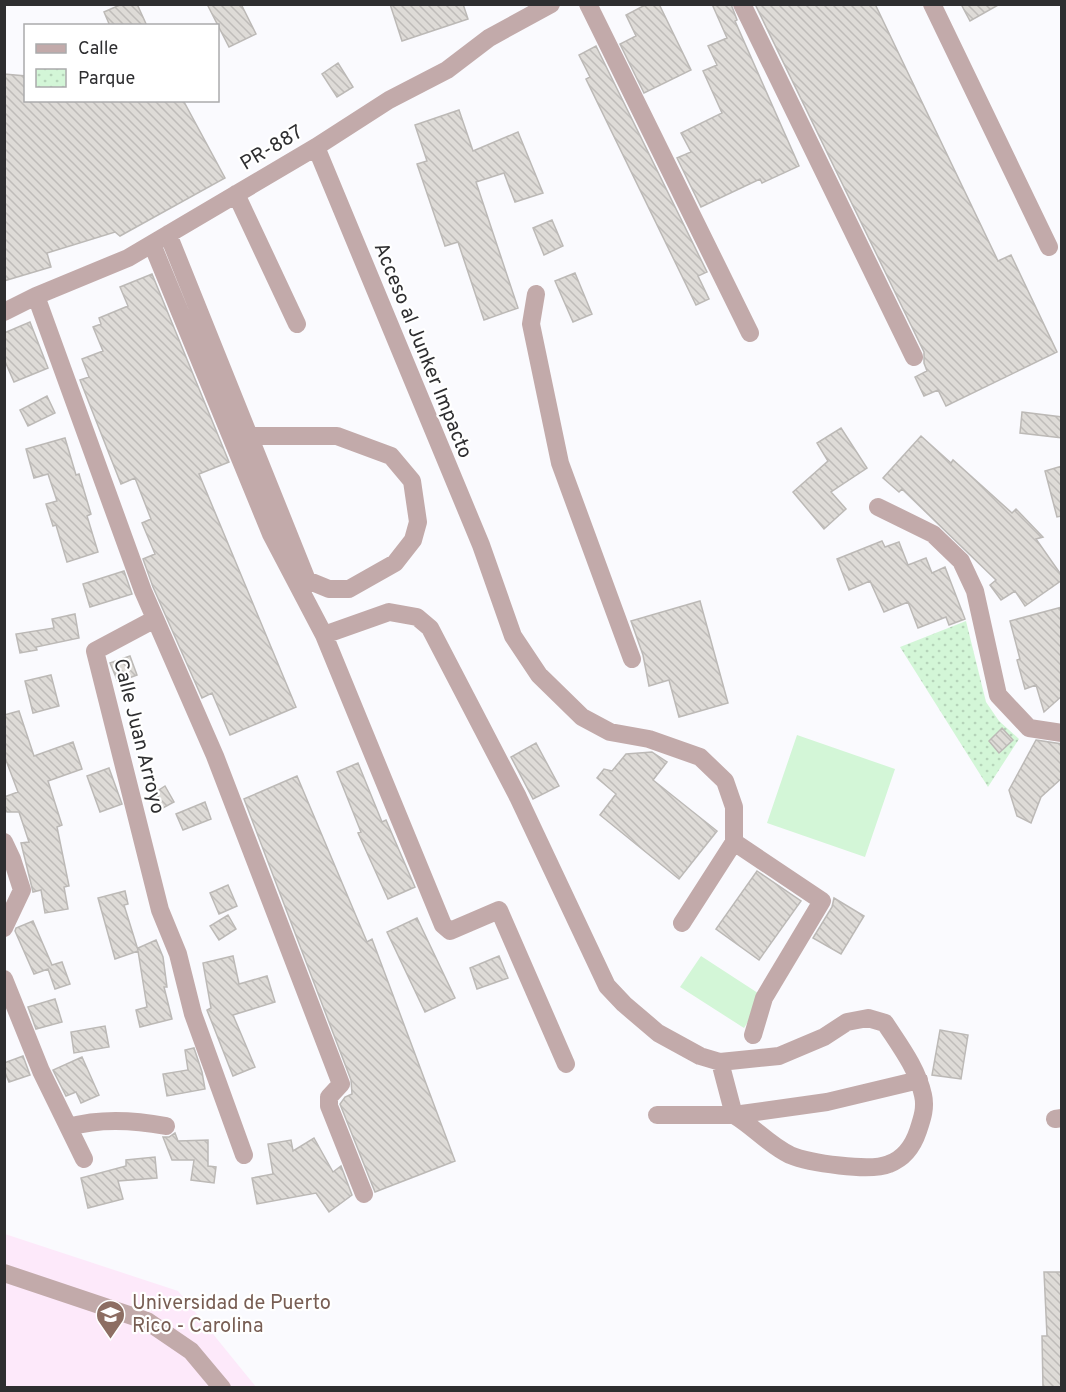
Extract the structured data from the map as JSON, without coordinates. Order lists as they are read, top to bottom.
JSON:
{
  "streets": {
    "street": ["PR-887", "Acceso al Junker Impacto", "Calle Juan Arroyo"]
  },
  "crossings": [
    ["PR-887", "Acceso al Junker Impacto"]
  ],
  "places": {
    "school or university": ["Universidad de Puerto Rico - Carolina"]
  },
  "legend": ["Calle", "Parque"]
}
